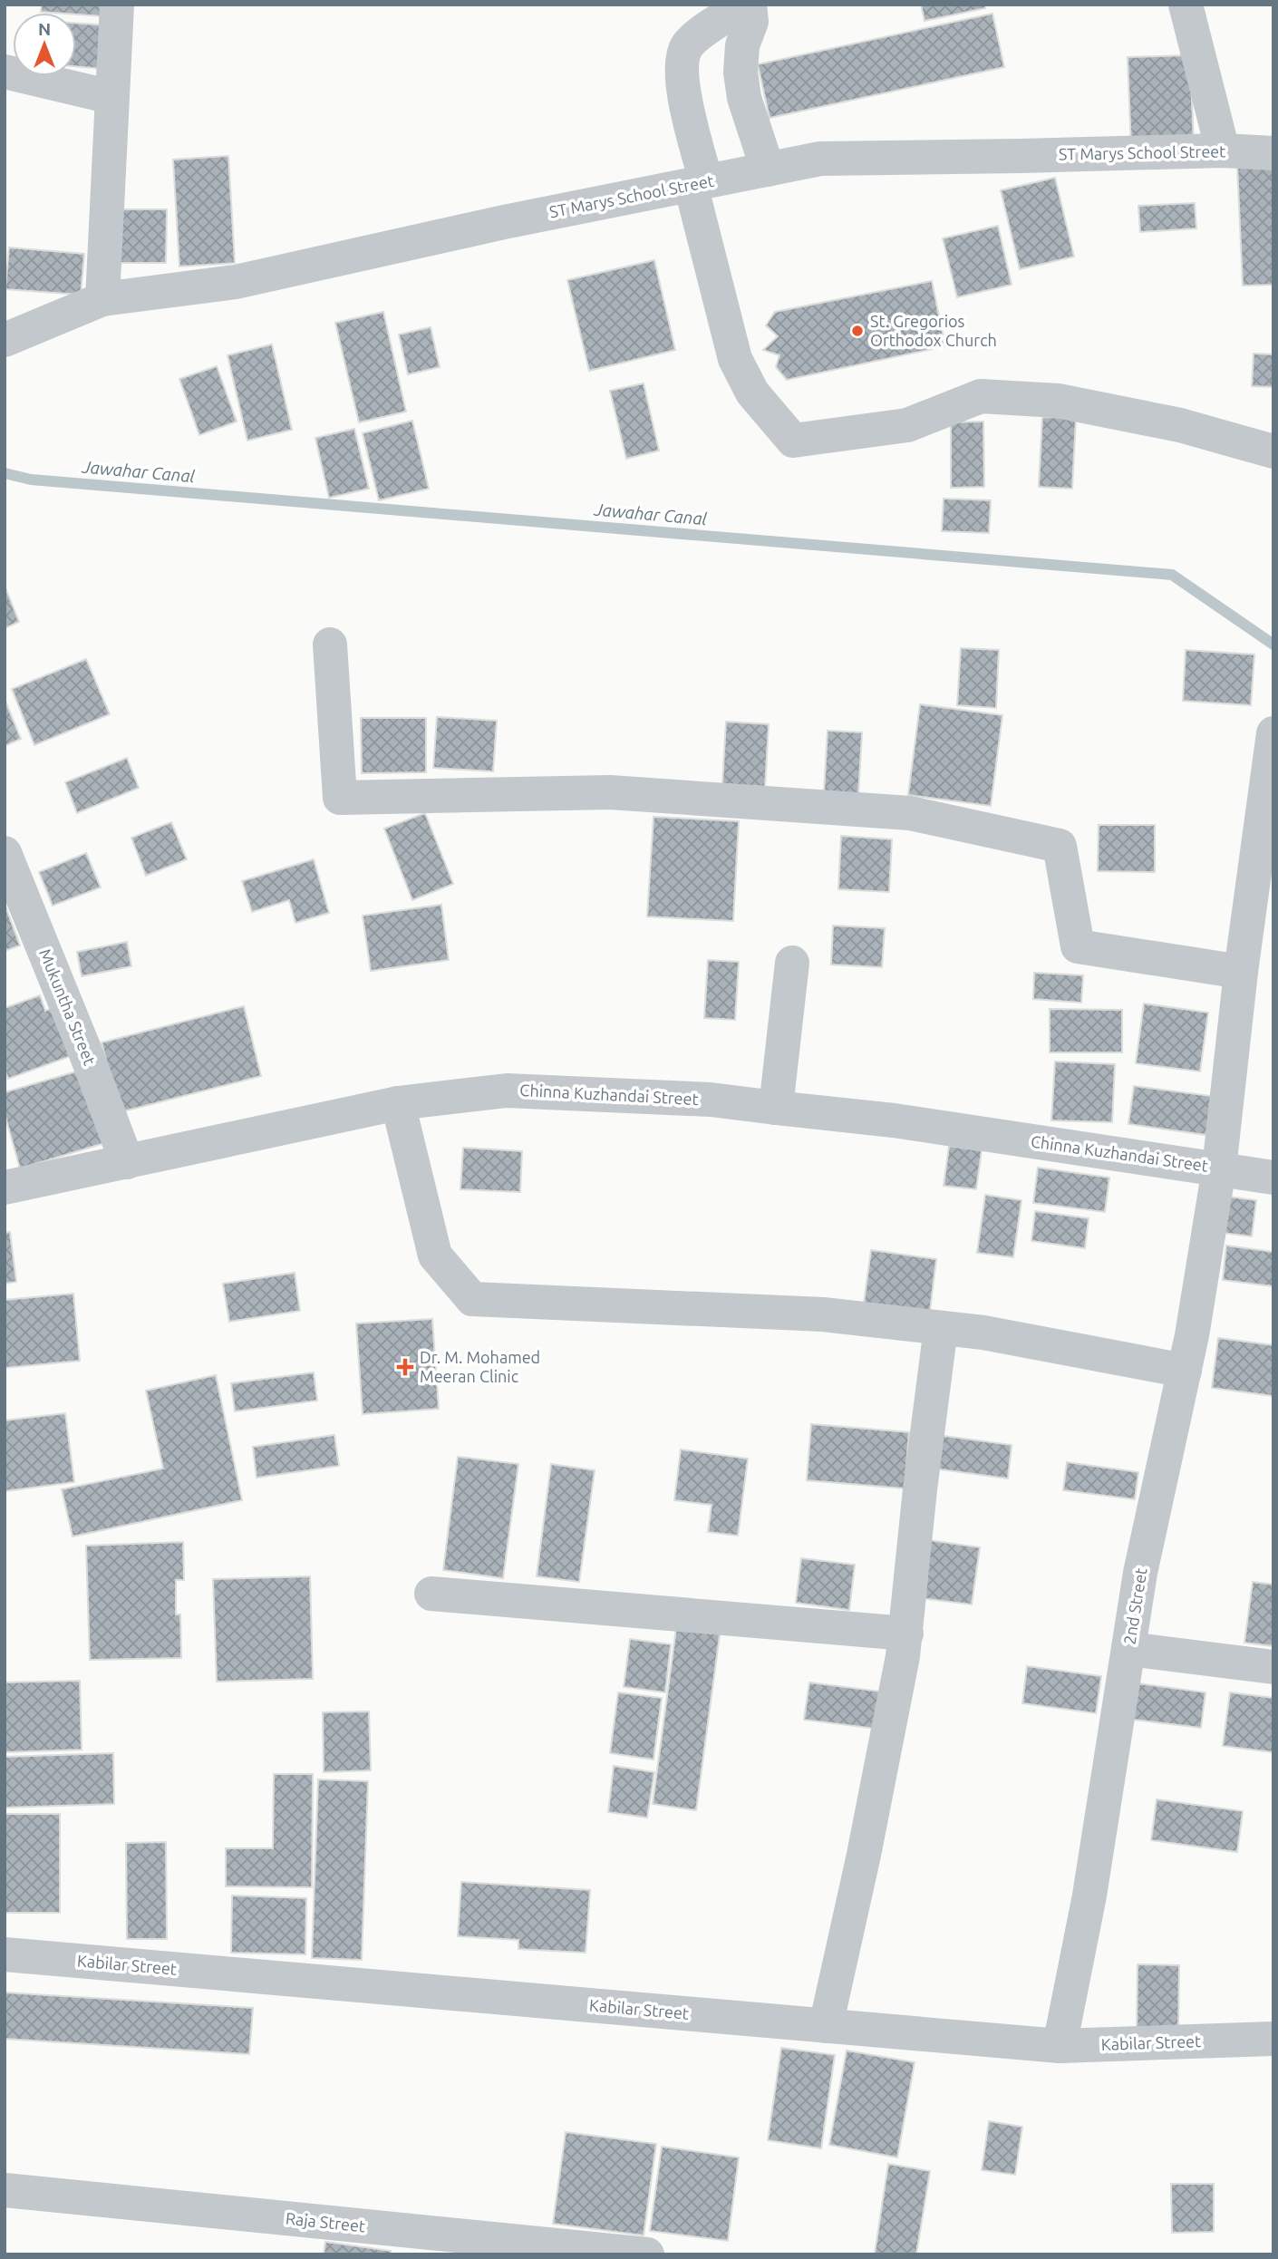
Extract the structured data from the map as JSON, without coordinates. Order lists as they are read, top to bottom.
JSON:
{
  "streets": {
    "street": [
      "ST Marys School Street",
      "Mukuntha Street",
      "Chinna Kuzhandai Street",
      "2nd Street",
      "Kabilar Street",
      "Raja Street"
    ]
  },
  "crossings": [
    ["Mukuntha Street", "Chinna Kuzhandai Street"],
    ["Chinna Kuzhandai Street", "2nd Street"],
    ["2nd Street", "Kabilar Street"]
  ],
  "water": ["Jawahar Canal"],
  "places": {
    "other": ["St. Gregorios Orthodox Church"],
    "health": ["Dr. M. Mohamed Meeran Clinic"]
  },
  "north": "top"
}
